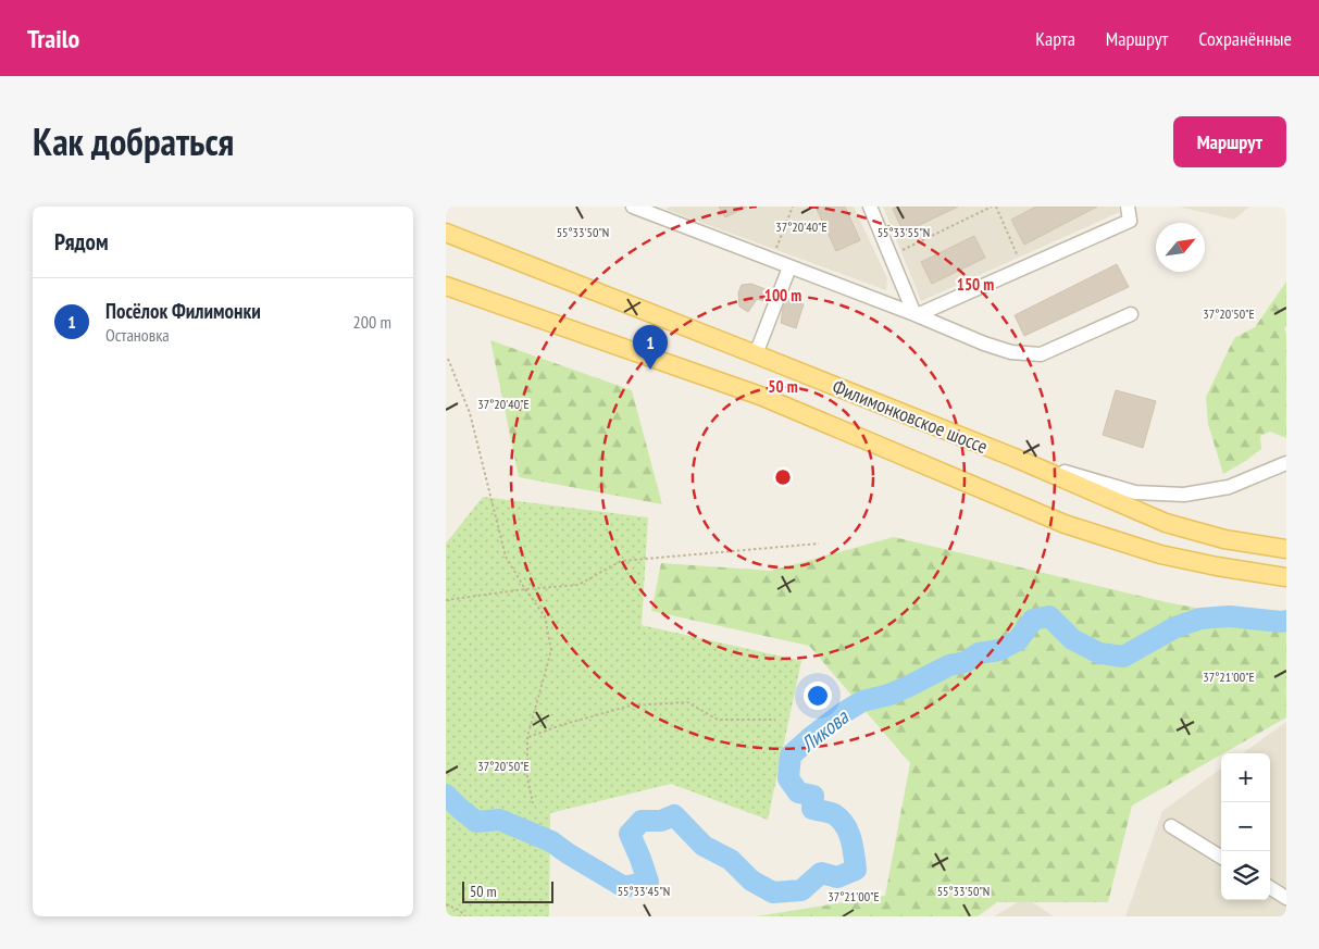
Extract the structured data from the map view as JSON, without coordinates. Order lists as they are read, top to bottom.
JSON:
{
  "streets": {
    "main road": ["Филимонковское шоссе"]
  },
  "water": ["Ликова"],
  "scale_bar": "50 m",
  "north": "top right",
  "page": {
    "header": "Trailo",
    "nav": ["Карта", "Маршрут", "Сохранённые"],
    "title": "Как добраться",
    "buttons": "Маршрут",
    "heading": "Рядом",
    "list": [
      {
        "mark": "1",
        "name": "Посёлок Филимонки",
        "note": "Остановка",
        "value": "200 m"
      }
    ],
    "pins": "1",
    "map_buttons": ["+", "−"],
    "scale": "50 m"
  },
  "coordinates": [
    "37°20'40\"E",
    "55°33'50\"N",
    "55°33'55\"N",
    "37°20'50\"E",
    "37°21'00\"E",
    "55°33'45\"N"
  ],
  "rings": ["150 m", "100 m", "50 m"]
}
